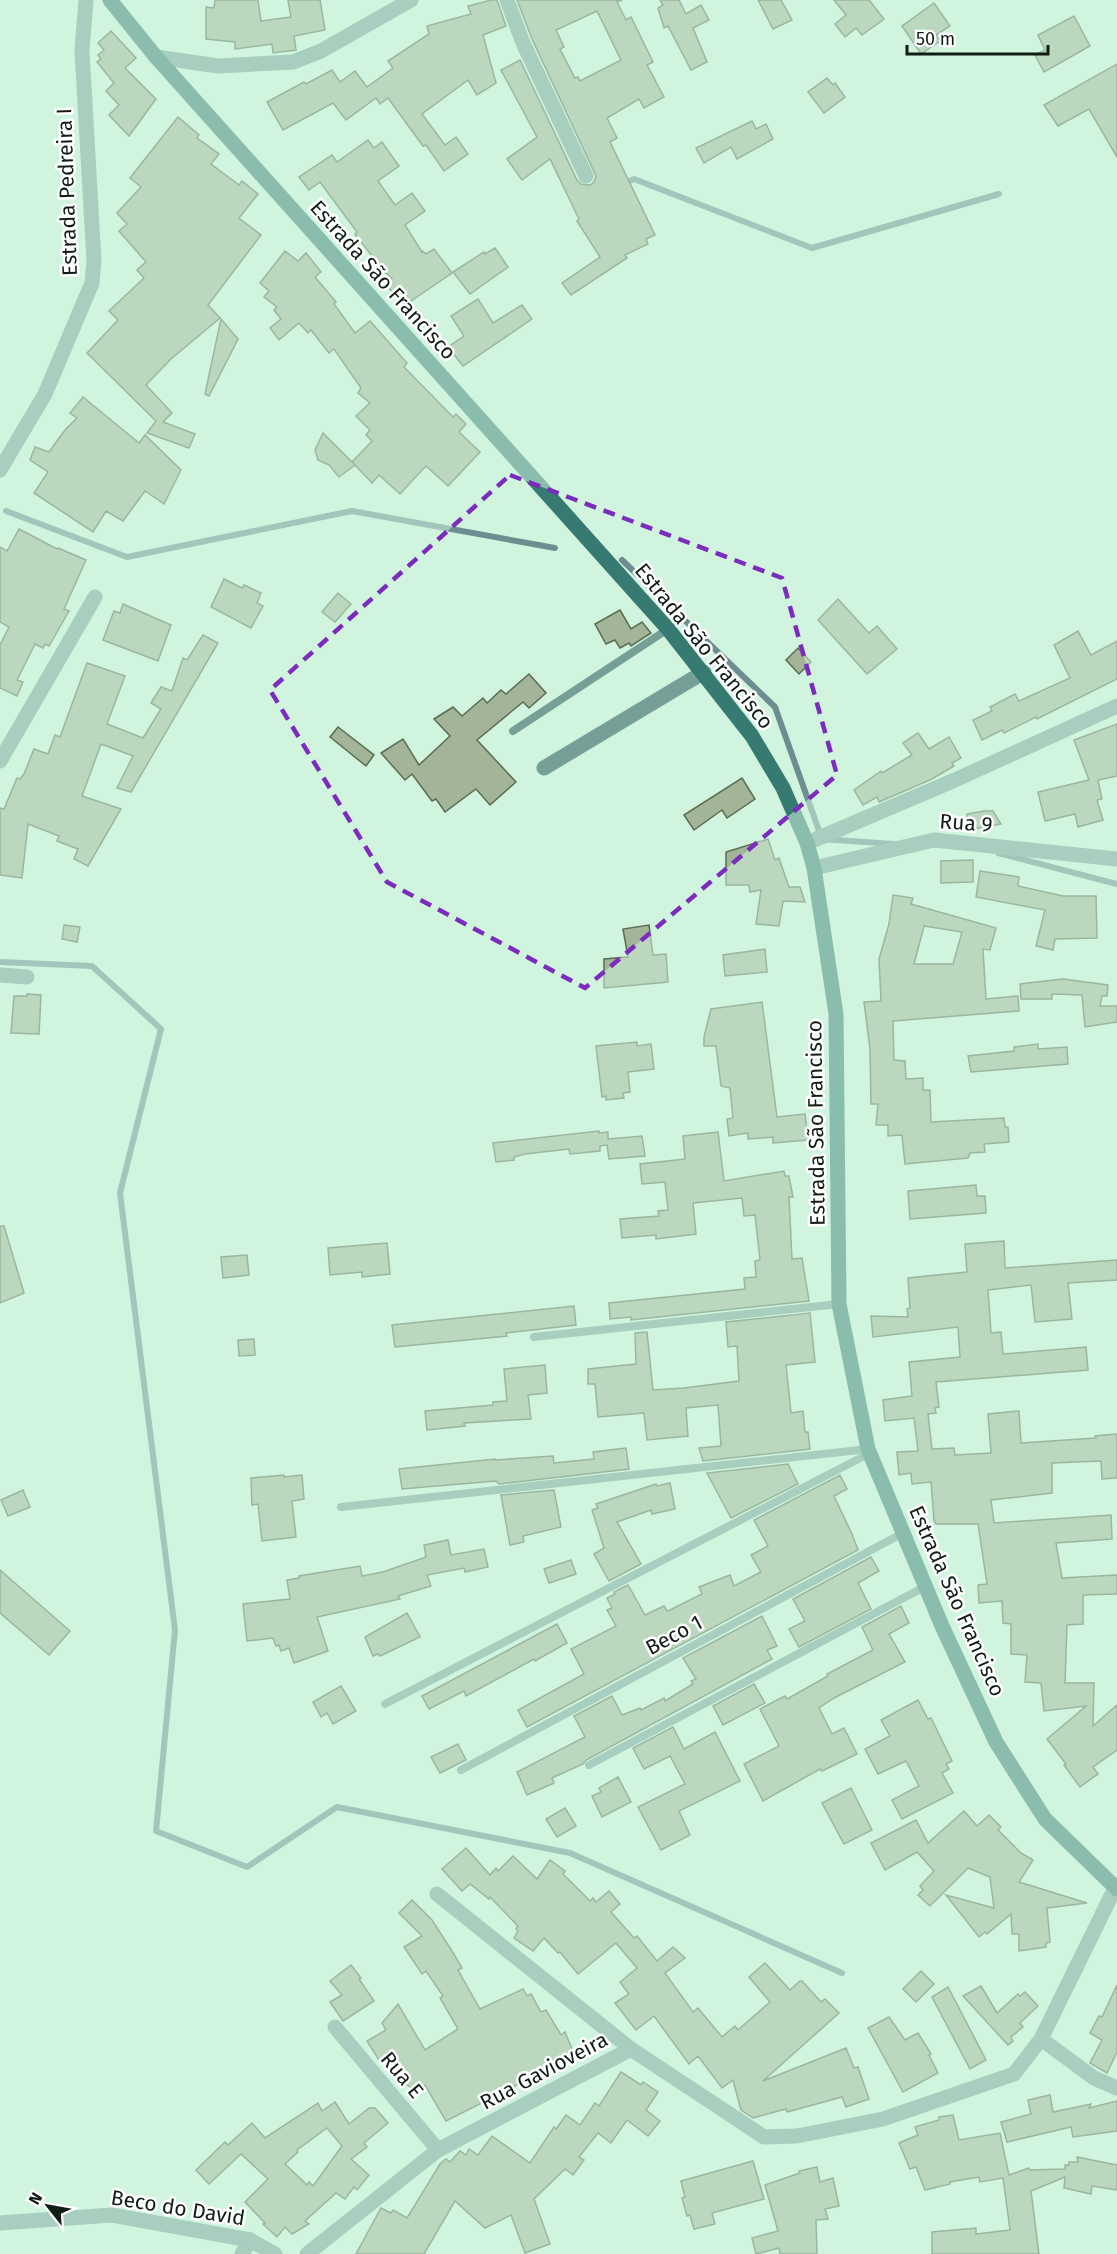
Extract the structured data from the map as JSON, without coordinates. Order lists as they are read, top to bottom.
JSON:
{
  "streets": {
    "main road": ["Estrada São Francisco"],
    "street": [
      "Estrada Pedreira I",
      "Rua 9",
      "Rua Gavioveira",
      "Rua E",
      "Beco do David"
    ],
    "lane": ["Beco 1"]
  },
  "crossings": [
    ["Estrada São Francisco", "Rua 9"],
    ["Estrada São Francisco", "Beco 1"],
    ["Rua Gavioveira", "Rua E"]
  ],
  "scale_bar": "50 m",
  "north": "top left"
}
